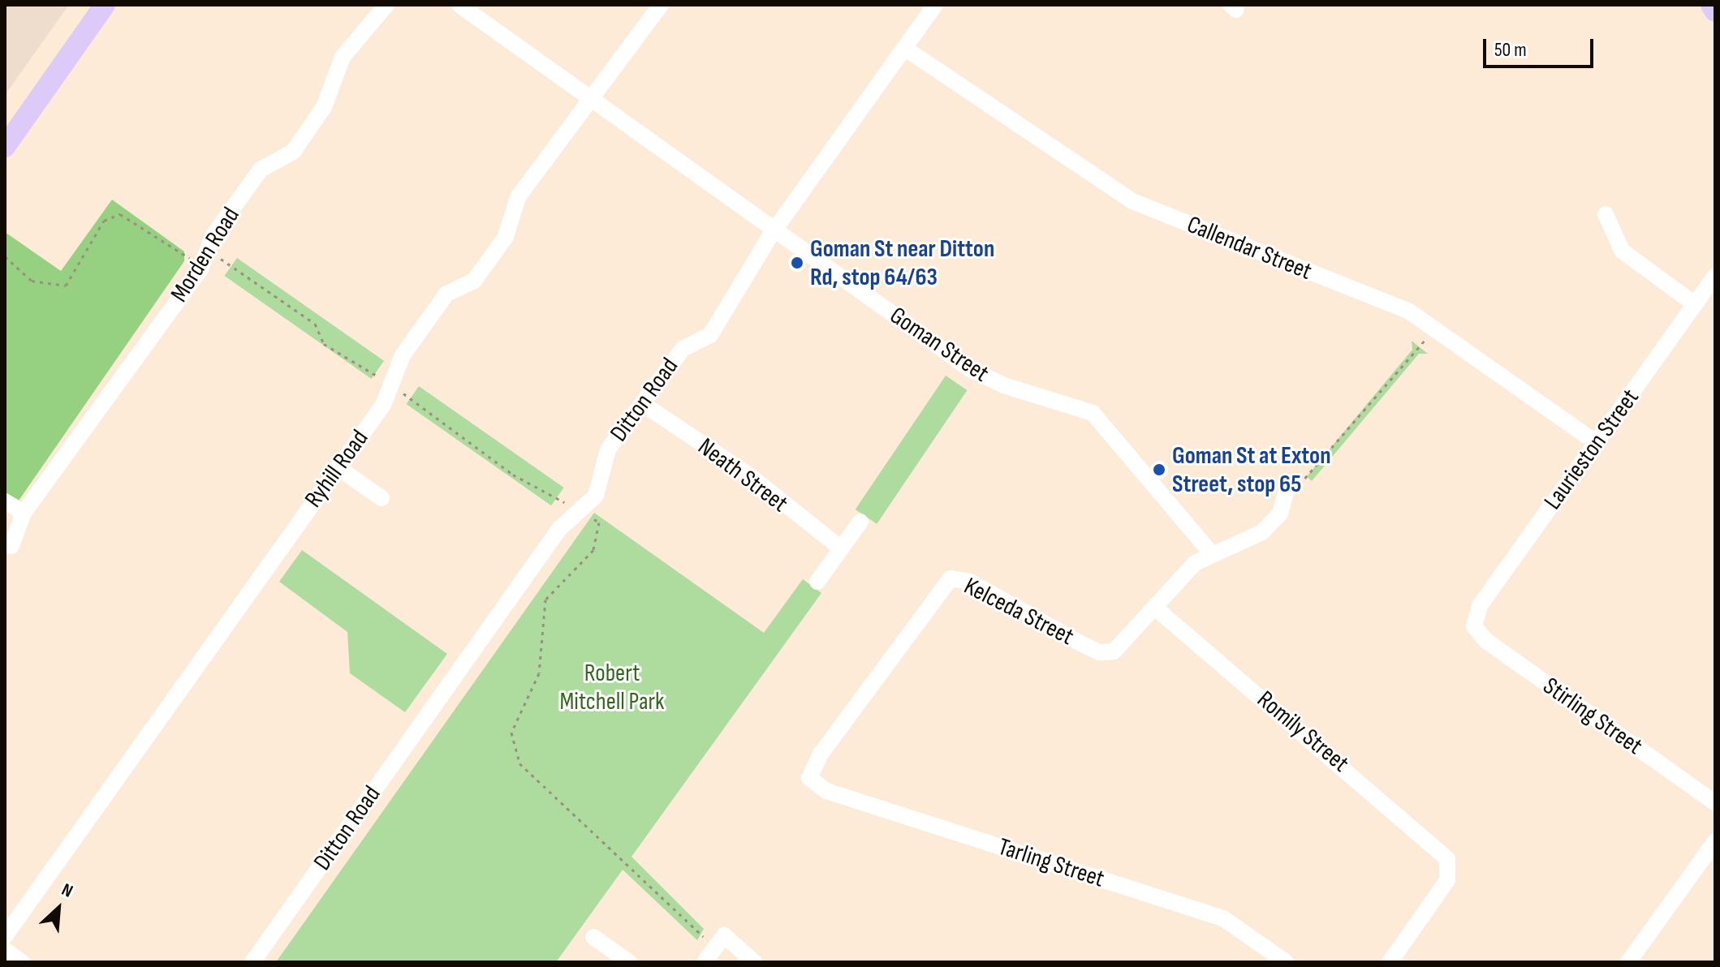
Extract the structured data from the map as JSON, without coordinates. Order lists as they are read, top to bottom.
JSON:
{
  "streets": {
    "street": [
      "Callendar Street",
      "Morden Road",
      "Goman Street",
      "Ditton Road",
      "Laurieston Street",
      "Ryhill Road",
      "Neath Street",
      "Kelceda Street",
      "Stirling Street",
      "Romily Street",
      "Tarling Street"
    ]
  },
  "crossings": [
    ["Callendar Street", "Ditton Road"],
    ["Callendar Street", "Laurieston Street"],
    ["Goman Street", "Ditton Road"],
    ["Goman Street", "Ryhill Road"],
    ["Goman Street", "Kelceda Street"],
    ["Ditton Road", "Neath Street"],
    ["Laurieston Street", "Stirling Street"],
    ["Kelceda Street", "Romily Street"],
    ["Kelceda Street", "Tarling Street"]
  ],
  "parks": ["Robert Mitchell Park"],
  "places": ["Goman St near Ditton Rd, stop 64/63", "Goman St at Exton Street, stop 65"],
  "scale_bar": "50 m",
  "north": "top right"
}
